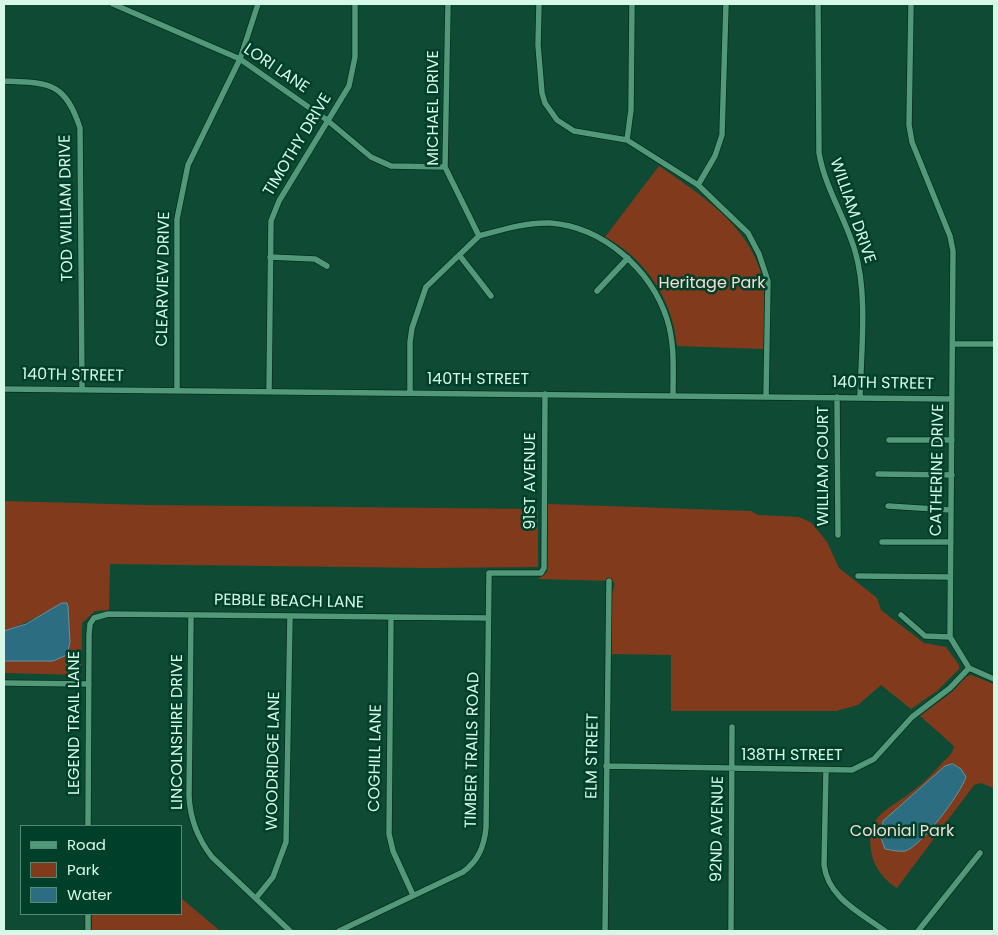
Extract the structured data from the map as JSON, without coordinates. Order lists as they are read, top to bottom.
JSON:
{
  "streets": {
    "street": [
      "LORI LANE",
      "MICHAEL DRIVE",
      "TIMOTHY DRIVE",
      "TOD WILLIAM DRIVE",
      "WILLIAM DRIVE",
      "CLEARVIEW DRIVE",
      "140TH STREET",
      "WILLIAM COURT",
      "CATHERINE DRIVE",
      "91ST AVENUE",
      "PEBBLE BEACH LANE",
      "LEGEND TRAIL LANE",
      "LINCOLNSHIRE DRIVE",
      "TIMBER TRAILS ROAD",
      "ELM STREET",
      "138TH STREET",
      "COGHILL LANE",
      "WOODRIDGE LANE",
      "92ND AVENUE"
    ]
  },
  "crossings": [
    ["LORI LANE", "MICHAEL DRIVE"],
    ["LORI LANE", "TIMOTHY DRIVE"],
    ["LORI LANE", "CLEARVIEW DRIVE"],
    ["TIMOTHY DRIVE", "140TH STREET"],
    ["TOD WILLIAM DRIVE", "140TH STREET"],
    ["WILLIAM DRIVE", "140TH STREET"],
    ["CLEARVIEW DRIVE", "140TH STREET"],
    ["140TH STREET", "WILLIAM COURT"],
    ["140TH STREET", "CATHERINE DRIVE"],
    ["140TH STREET", "91ST AVENUE"],
    ["91ST AVENUE", "TIMBER TRAILS ROAD"],
    ["PEBBLE BEACH LANE", "LEGEND TRAIL LANE"],
    ["PEBBLE BEACH LANE", "LINCOLNSHIRE DRIVE"],
    ["PEBBLE BEACH LANE", "TIMBER TRAILS ROAD"],
    ["PEBBLE BEACH LANE", "COGHILL LANE"],
    ["PEBBLE BEACH LANE", "WOODRIDGE LANE"],
    ["LINCOLNSHIRE DRIVE", "WOODRIDGE LANE"],
    ["TIMBER TRAILS ROAD", "COGHILL LANE"],
    ["ELM STREET", "138TH STREET"],
    ["138TH STREET", "92ND AVENUE"]
  ],
  "parks": ["Heritage Park", "Colonial Park"],
  "legend": ["Road", "Park", "Water"]
}
